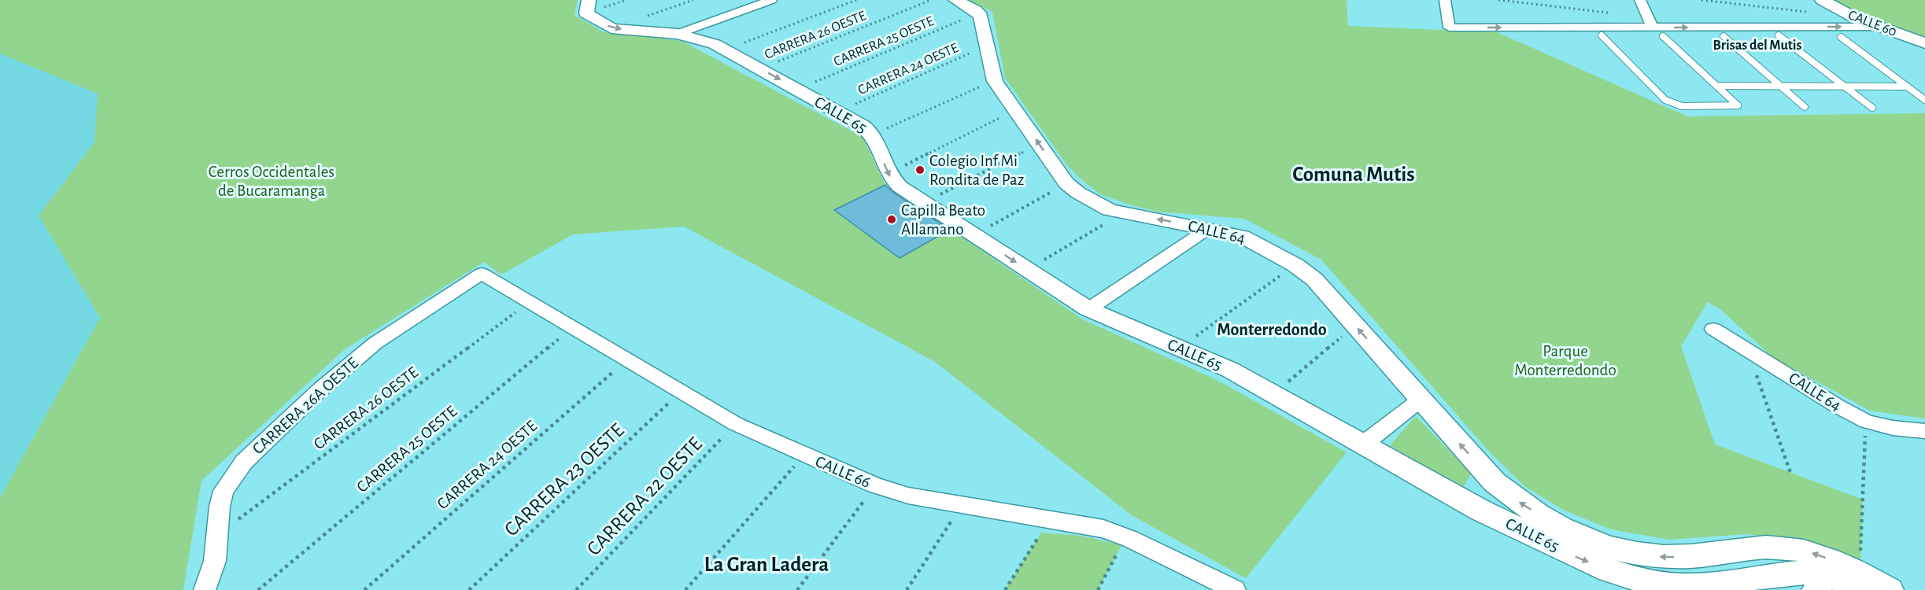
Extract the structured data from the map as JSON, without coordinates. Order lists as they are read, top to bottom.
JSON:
{
  "streets": {
    "street": [
      "CALLE 60",
      "CALLE 65",
      "CALLE 64",
      "CARRERA 26A OESTE",
      "CALLE 66"
    ],
    "path": [
      "CARRERA 26 OESTE",
      "CARRERA 25 OESTE",
      "CARRERA 24 OESTE",
      "CARRERA 23 OESTE",
      "CARRERA 22 OESTE"
    ]
  },
  "crossings": [
    ["CARRERA 26 OESTE", "CALLE 65"],
    ["CARRERA 26 OESTE", "CARRERA 26A OESTE"],
    ["CARRERA 26 OESTE", "CALLE 66"],
    ["CARRERA 25 OESTE", "CALLE 65"],
    ["CARRERA 25 OESTE", "CALLE 64"],
    ["CARRERA 25 OESTE", "CALLE 66"],
    ["CARRERA 24 OESTE", "CALLE 65"],
    ["CARRERA 24 OESTE", "CALLE 64"],
    ["CARRERA 24 OESTE", "CALLE 66"],
    ["CALLE 65", "CALLE 64"],
    ["CARRERA 26A OESTE", "CALLE 66"],
    ["CALLE 66", "CARRERA 23 OESTE"],
    ["CALLE 66", "CARRERA 22 OESTE"]
  ],
  "districts": [
    "Brisas del Mutis",
    "Comuna Mutis",
    "Monterredondo",
    "La Gran Ladera"
  ],
  "parks": ["Cerros Occidentales de Bucaramanga", "Parque Monterredondo"],
  "places": ["Colegio Inf Mi Rondita de Paz", "Capilla Beato Allamano"]
}
